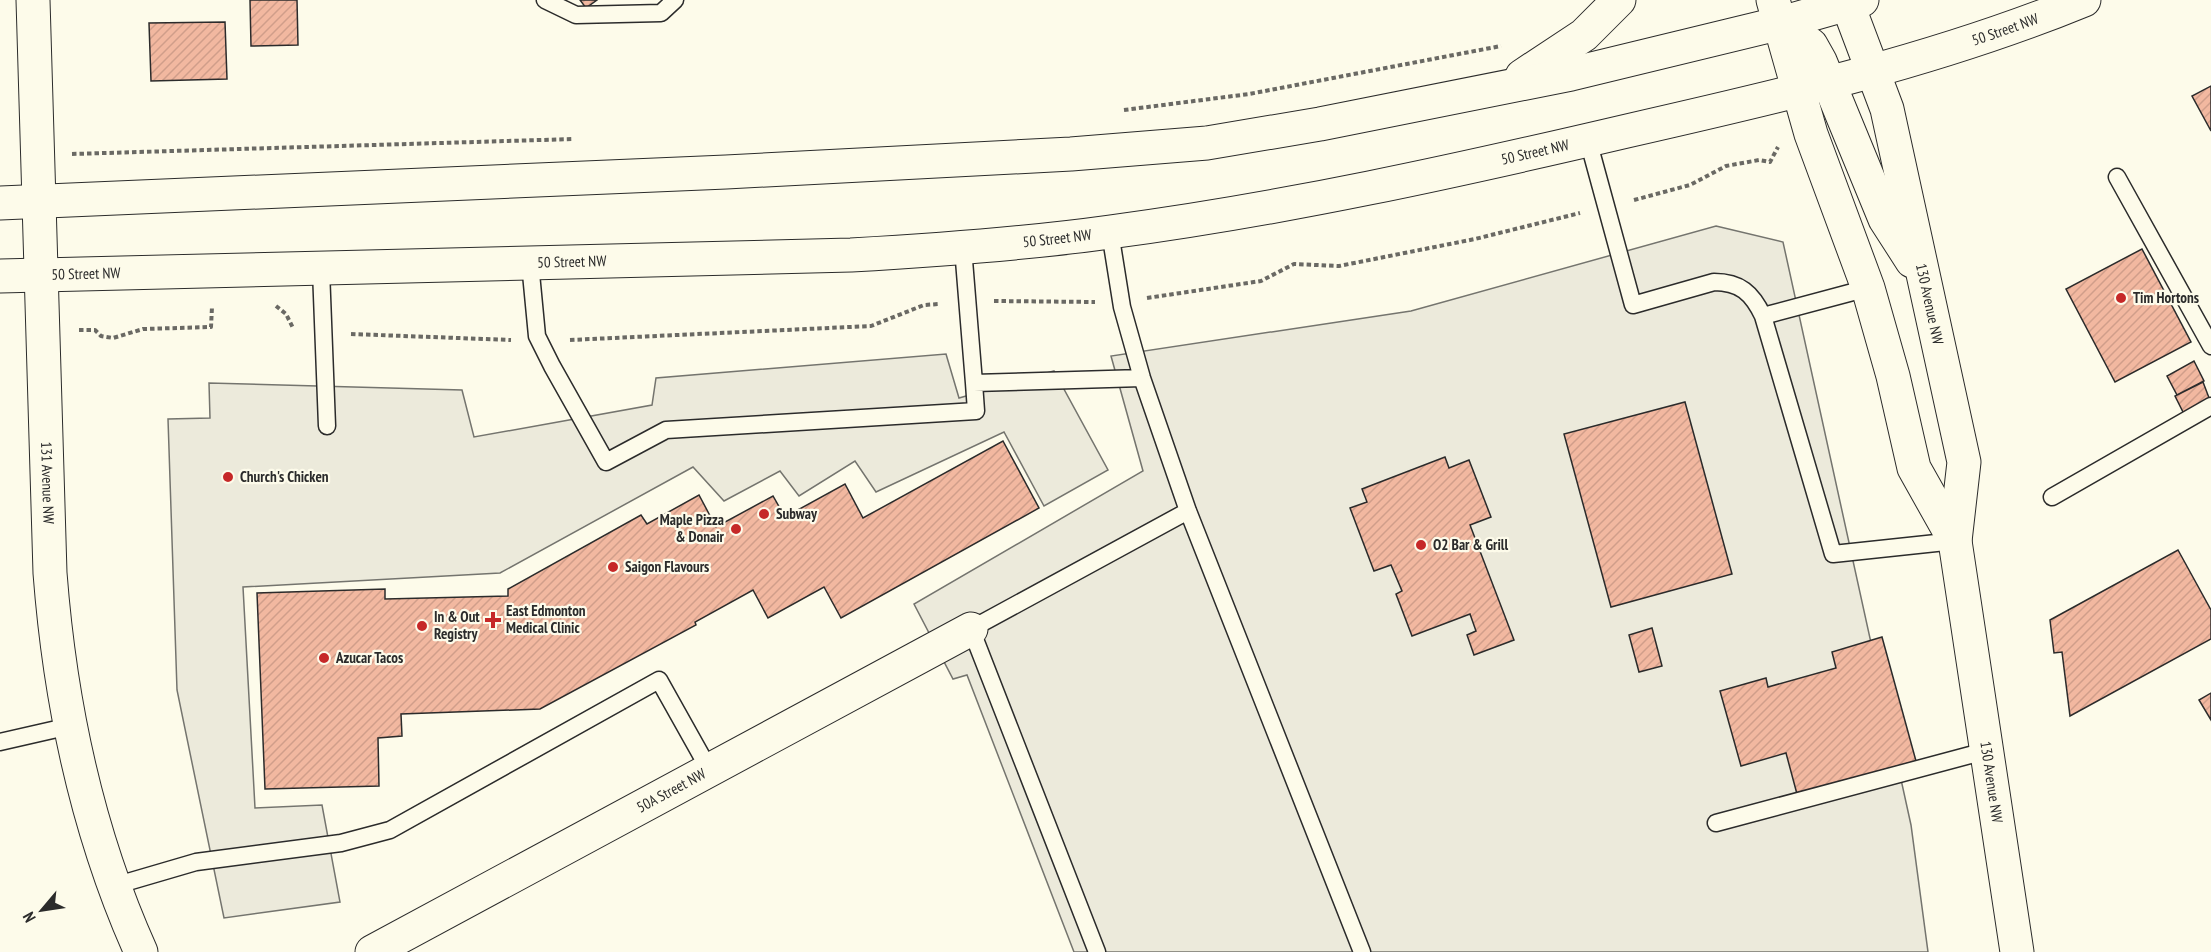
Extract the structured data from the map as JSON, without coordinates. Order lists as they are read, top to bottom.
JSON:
{
  "streets": {
    "main road": [
      "50 Street NW",
      "130 Avenue NW",
      "131 Avenue NW",
      "50A Street NW"
    ]
  },
  "crossings": [
    ["50 Street NW", "130 Avenue NW"],
    ["50 Street NW", "131 Avenue NW"]
  ],
  "places": {
    "other": [
      "Tim Hortons",
      "Church's Chicken",
      "Subway",
      "Maple Pizza & Donair",
      "O2 Bar & Grill",
      "Saigon Flavours",
      "In & Out Registry",
      "Azucar Tacos"
    ],
    "health": ["East Edmonton Medical Clinic"]
  },
  "north": "bottom left"
}
